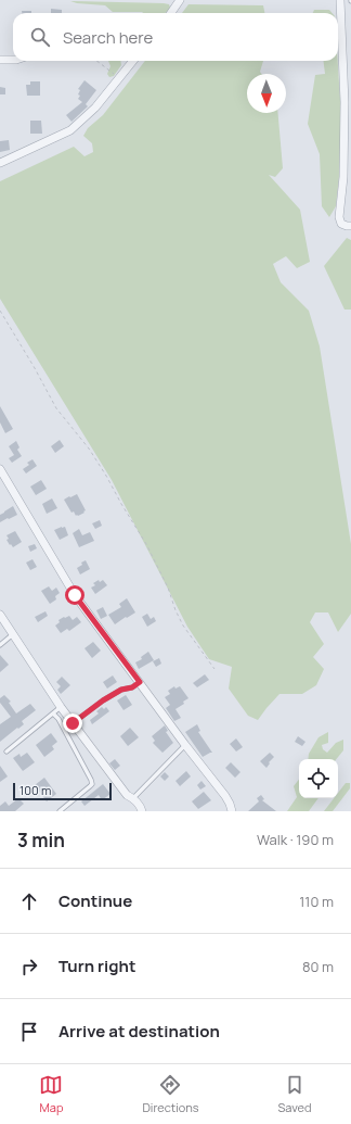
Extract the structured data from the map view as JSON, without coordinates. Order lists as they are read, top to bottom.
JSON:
{
  "scale_bar": "100 m",
  "north": "bottom",
  "page": {
    "search": "Search here",
    "scale": "100 m",
    "heading": ["3 min", "Walk · 190 m"],
    "list": [
      ["Continue", "110 m"],
      ["Turn right", "80 m"],
      "Arrive at destination"
    ],
    "nav": ["Map", "Directions", "Saved"]
  }
}
